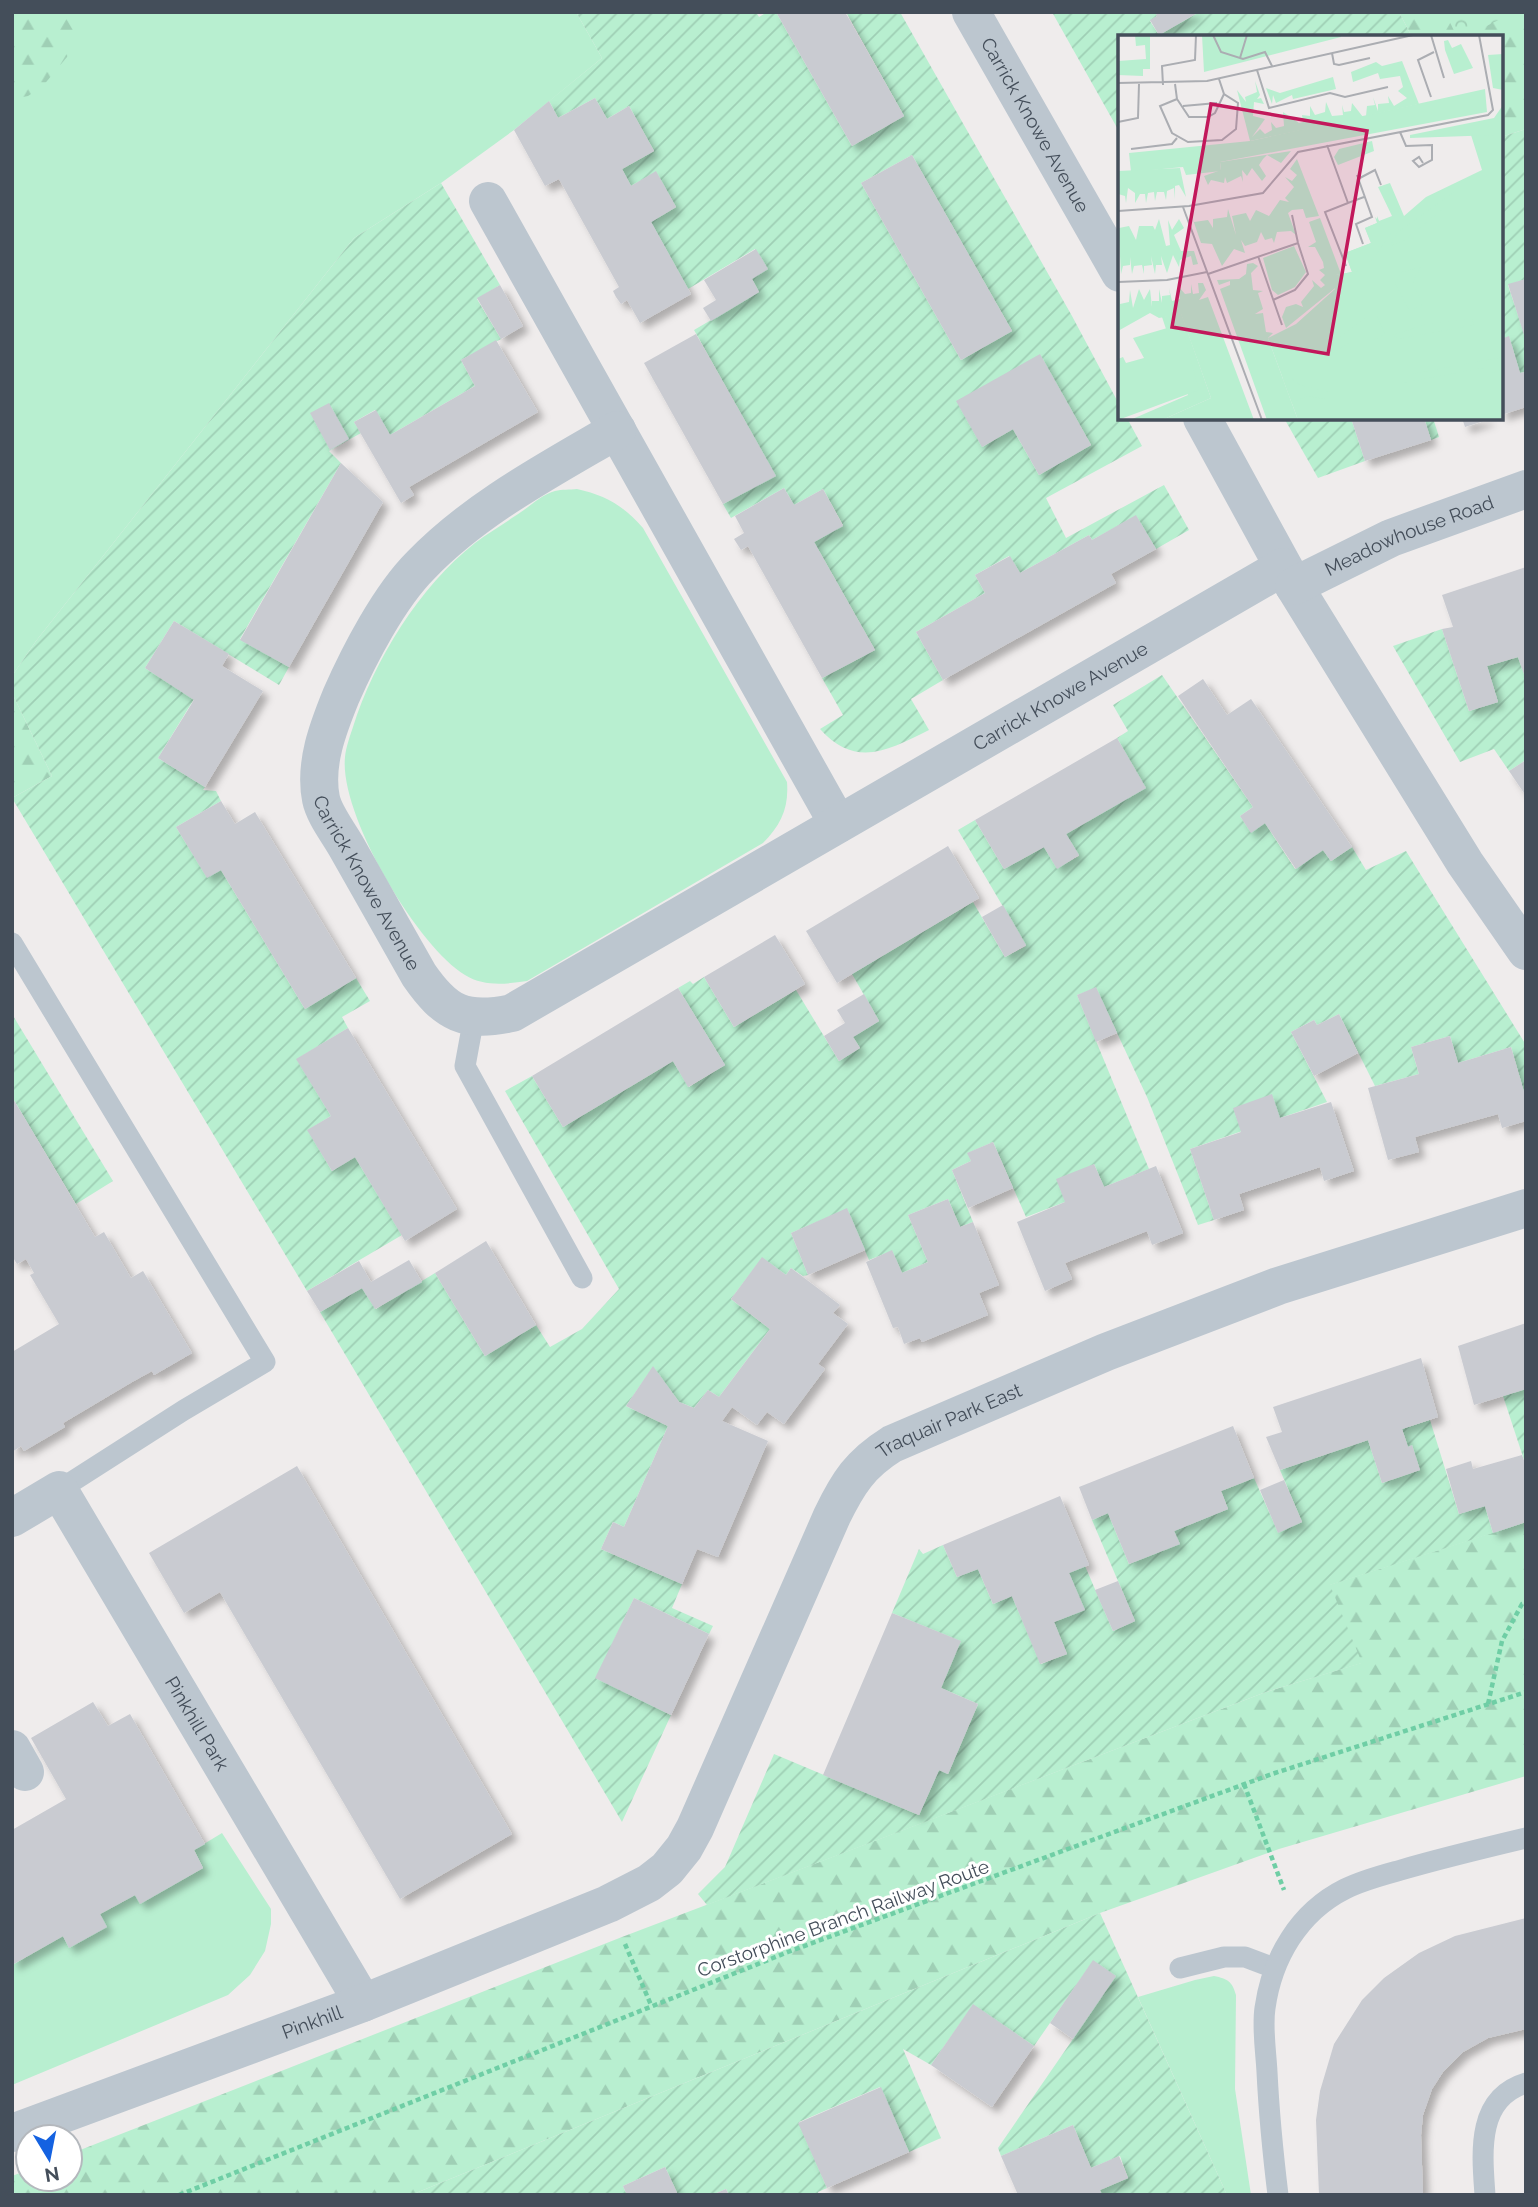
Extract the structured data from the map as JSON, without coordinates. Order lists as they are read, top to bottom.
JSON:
{
  "streets": {
    "street": [
      "Carrick Knowe Avenue",
      "Meadowhouse Road",
      "Traquair Park East",
      "Pinkhill Park",
      "Pinkhill"
    ],
    "path": ["Corstorphine Branch Railway Route"]
  },
  "crossings": [
    ["Carrick Knowe Avenue", "Meadowhouse Road"],
    ["Traquair Park East", "Pinkhill"],
    ["Pinkhill Park", "Pinkhill"]
  ],
  "north": "bottom"
}
